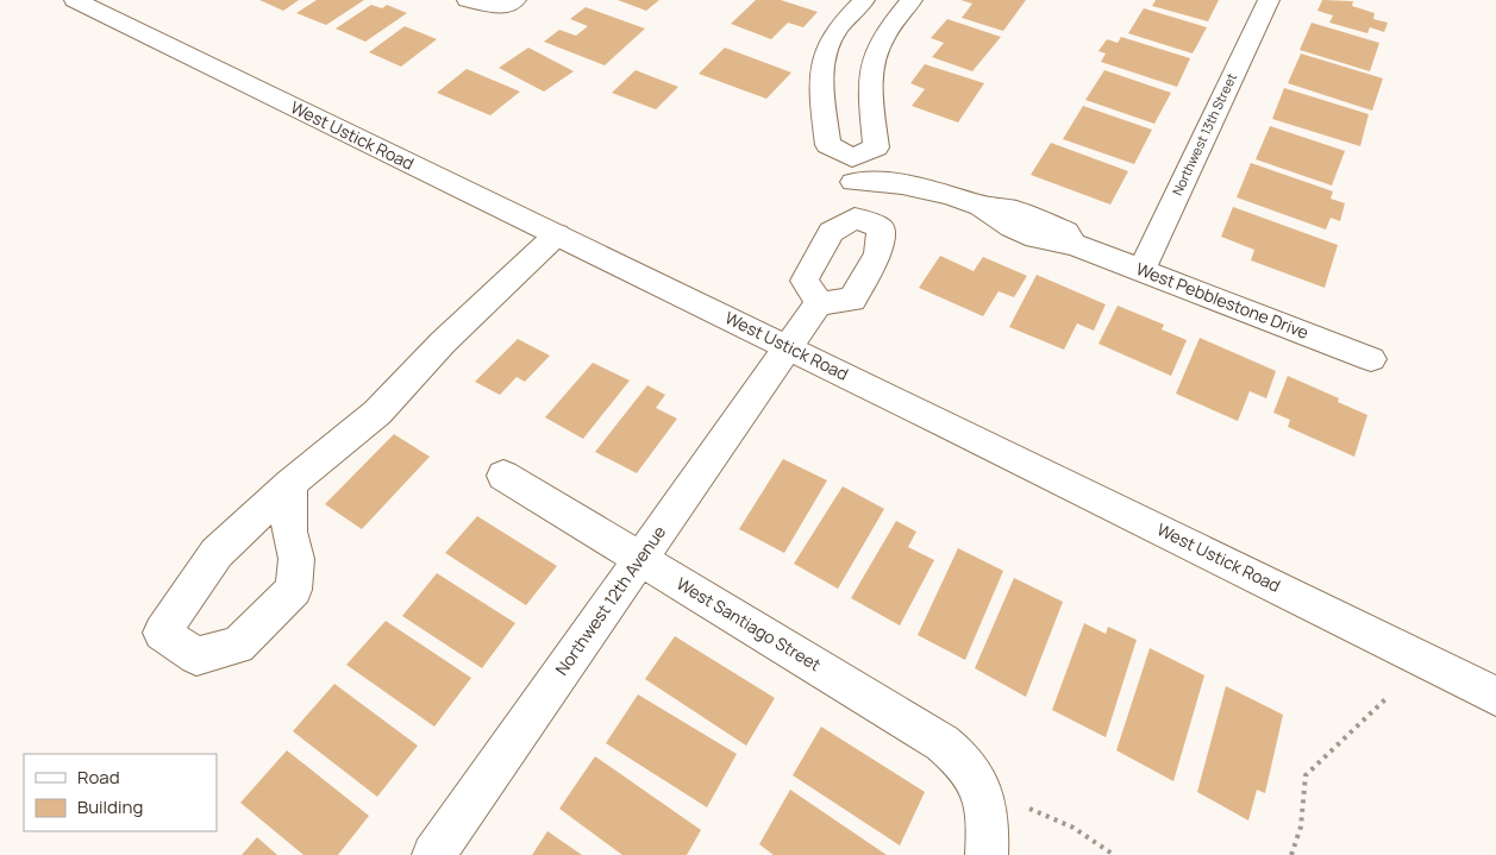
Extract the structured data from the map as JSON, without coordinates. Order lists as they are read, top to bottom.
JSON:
{
  "streets": {
    "street": [
      "Northwest 13th Street",
      "West Ustick Road",
      "West Pebblestone Drive",
      "Northwest 12th Avenue",
      "West Santiago Street"
    ]
  },
  "crossings": [
    ["Northwest 13th Street", "West Pebblestone Drive"],
    ["West Ustick Road", "Northwest 12th Avenue"],
    ["Northwest 12th Avenue", "West Santiago Street"]
  ],
  "legend": ["Road", "Building"]
}
